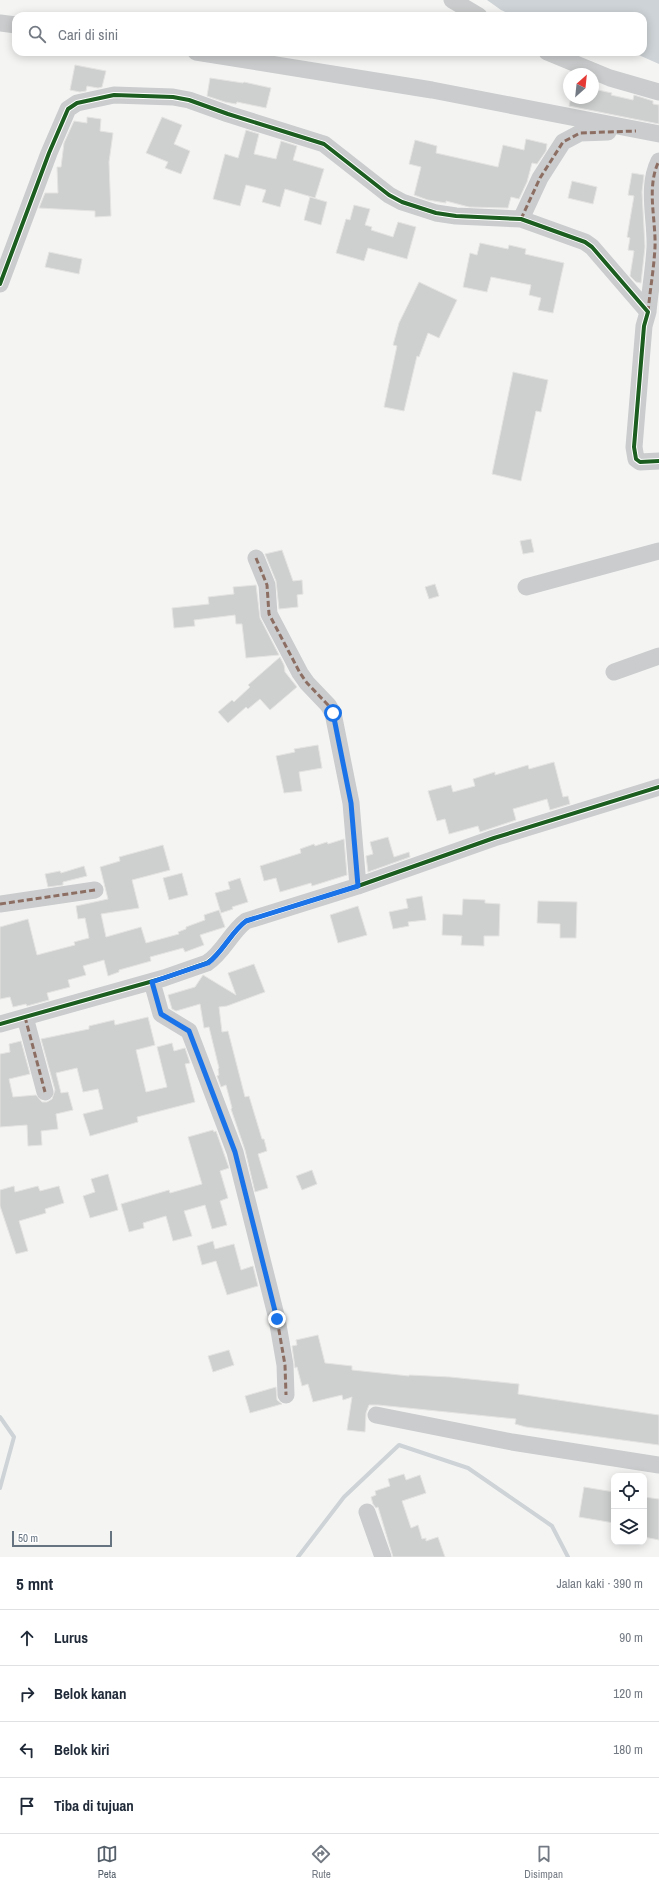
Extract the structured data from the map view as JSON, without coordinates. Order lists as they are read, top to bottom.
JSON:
{
  "scale_bar": "50 m",
  "north": "top right",
  "page": {
    "search": "Cari di sini",
    "scale": "50 m",
    "heading": ["5 mnt", "Jalan kaki · 390 m"],
    "list": [
      ["Lurus", "90 m"],
      ["Belok kanan", "120 m"],
      ["Belok kiri", "180 m"],
      "Tiba di tujuan"
    ],
    "nav": ["Peta", "Rute", "Disimpan"]
  }
}
